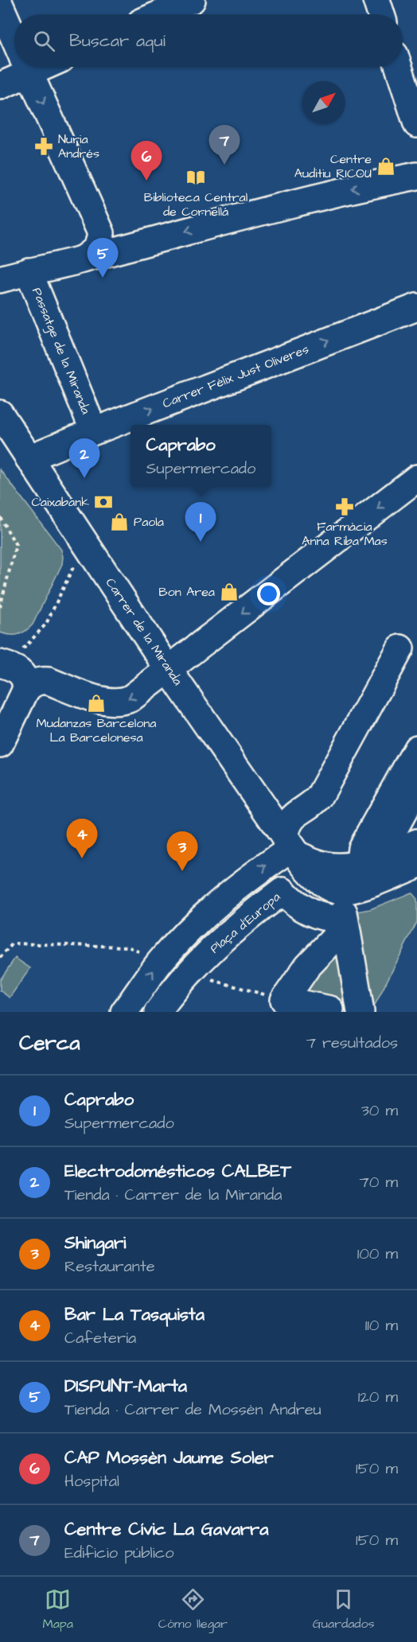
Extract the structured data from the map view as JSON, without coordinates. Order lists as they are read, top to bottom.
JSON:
{
  "streets": {
    "street": [
      "Passatge de la Miranda",
      "Carrer Fèlix Just Oliveres",
      "Carrer de la Miranda",
      "Plaça d'Europa"
    ]
  },
  "crossings": [
    ["Passatge de la Miranda", "Carrer Fèlix Just Oliveres"],
    ["Carrer Fèlix Just Oliveres", "Carrer de la Miranda"]
  ],
  "places": {
    "pharmacy": ["Nuria Andrés", "Farmàcia Anna Riba Mas"],
    "shop": [
      "Centre Auditiu RICOU",
      "Paola",
      "Bon Area",
      "Mudanzas Barcelona La Barcelonesa"
    ],
    "library": ["Biblioteca Central de Cornellá"],
    "bank": ["Caixabank"]
  },
  "north": "top right",
  "page": {
    "search": "Buscar aquí",
    "pins": [
      "7",
      "6",
      "5",
      "2",
      "1",
      "4",
      "3"
    ],
    "popup": ["Caprabo", "Supermercado"],
    "heading": ["Cerca", "7 resultados"],
    "list": [
      {
        "mark": "1",
        "name": "Caprabo",
        "note": "Supermercado",
        "value": "30 m"
      },
      {
        "mark": "2",
        "name": "Electrodomésticos CALBET",
        "note": "Tienda · Carrer de la Miranda",
        "value": "70 m"
      },
      {
        "mark": "3",
        "name": "Shingari",
        "note": "Restaurante",
        "value": "100 m"
      },
      {
        "mark": "4",
        "name": "Bar La Tasquista",
        "note": "Cafetería",
        "value": "110 m"
      },
      {
        "mark": "5",
        "name": "DISPUNT-Marta",
        "note": "Tienda · Carrer de Mossèn Andreu",
        "value": "120 m"
      },
      {
        "mark": "6",
        "name": "CAP Mossèn Jaume Soler",
        "note": "Hospital",
        "value": "150 m"
      },
      {
        "mark": "7",
        "name": "Centre Cívic La Gavarra",
        "note": "Edificio público",
        "value": "150 m"
      }
    ],
    "nav": ["Mapa", "Cómo llegar", "Guardados"]
  }
}
